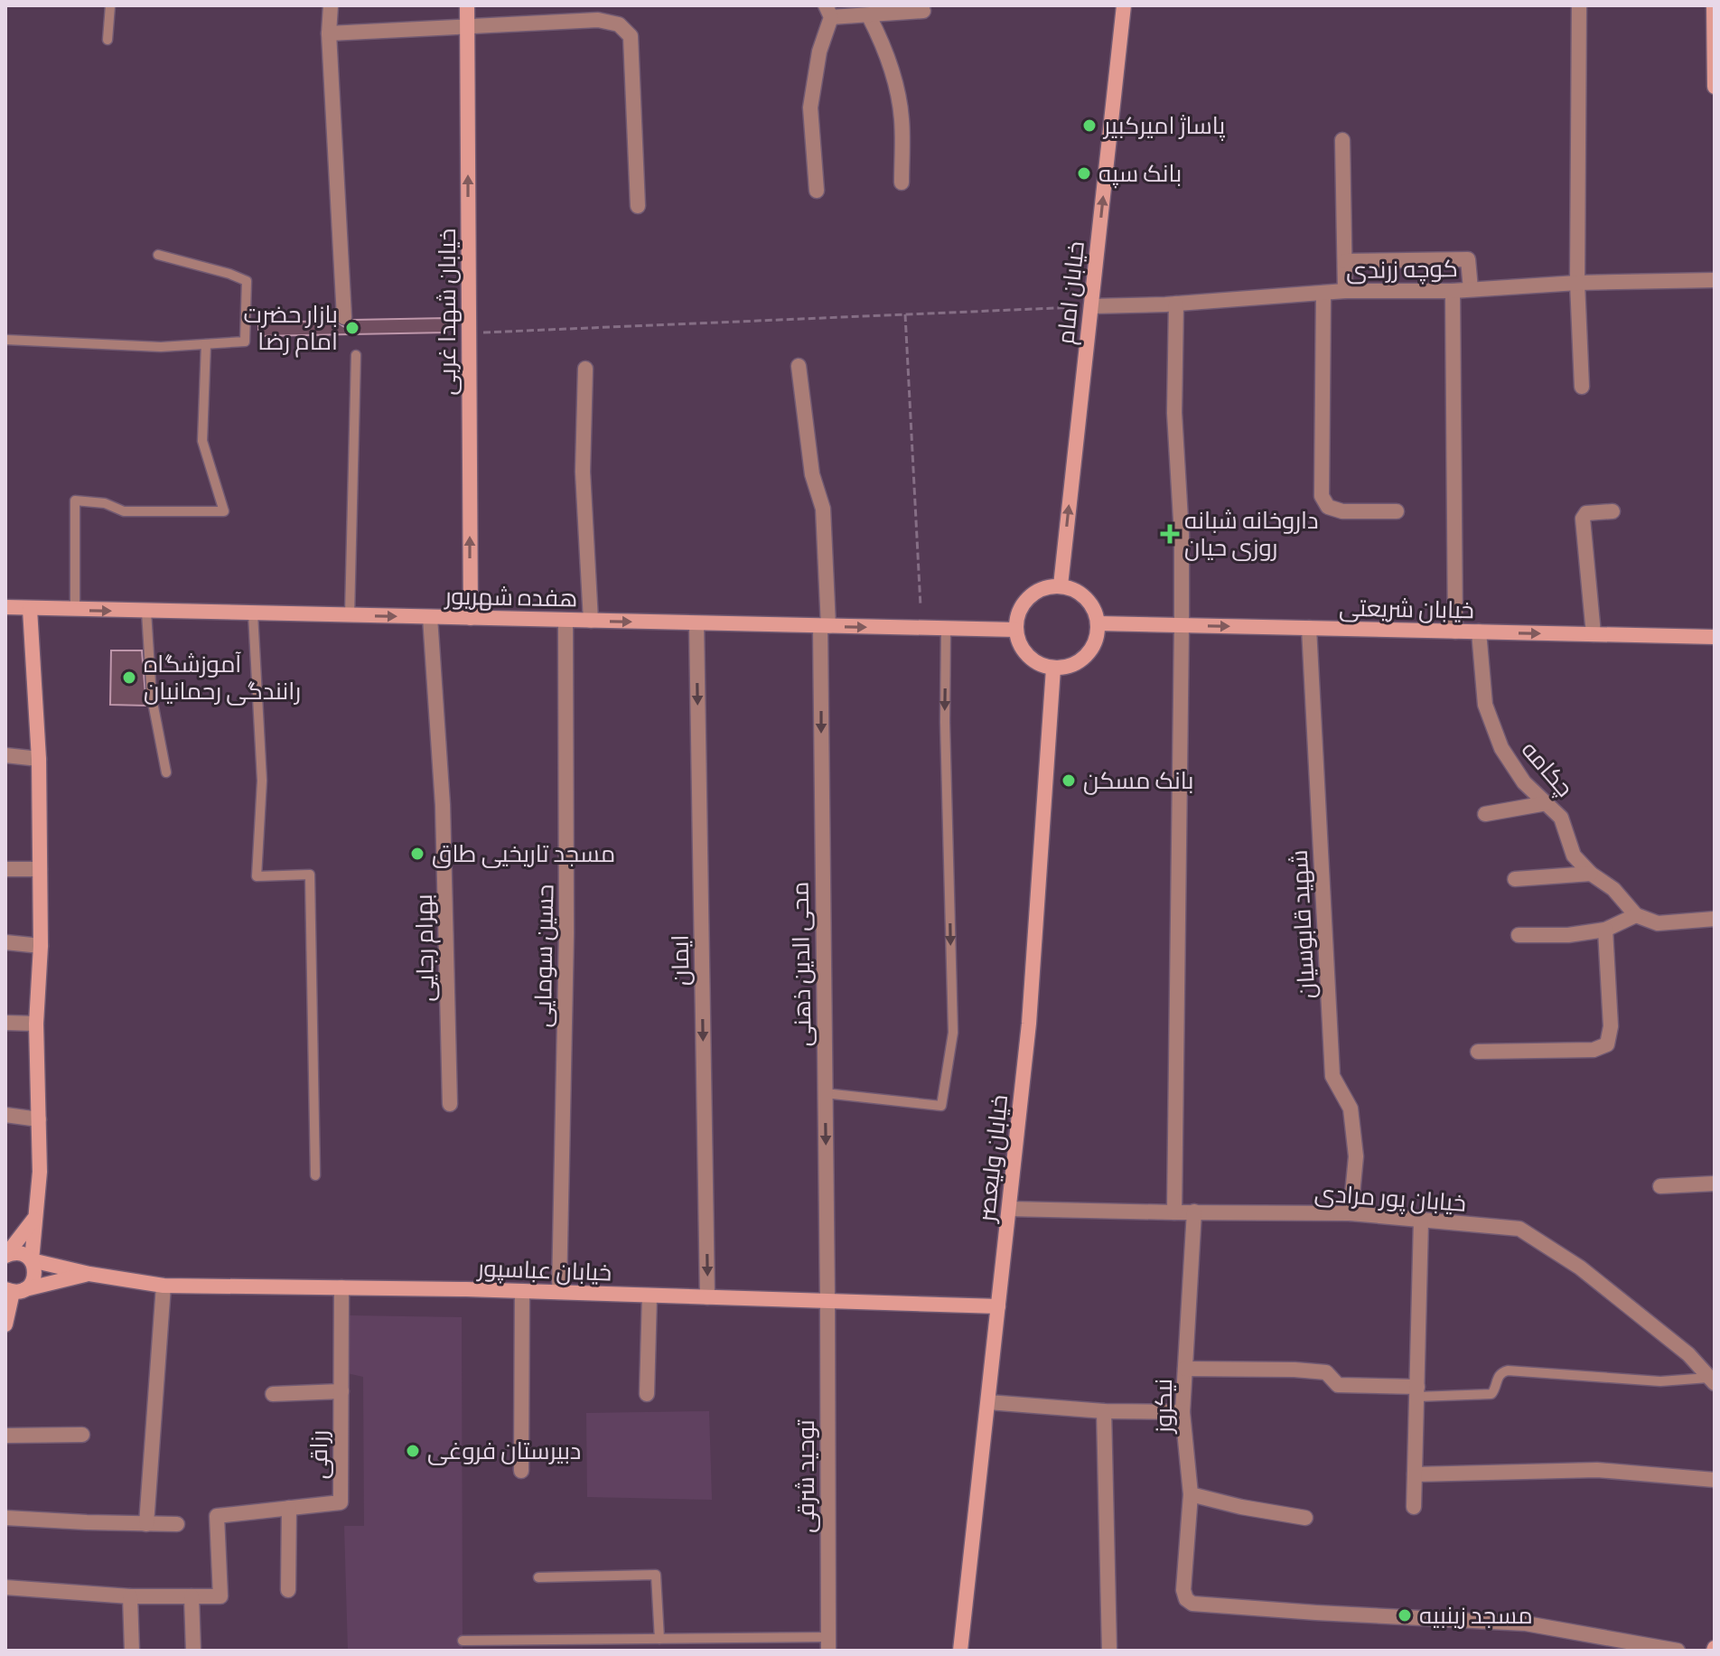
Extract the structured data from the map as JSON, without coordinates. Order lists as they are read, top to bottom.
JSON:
{
  "streets": {
    "main road": [
      "خیابان امام",
      "خیابان شهدا غربی",
      "هفده شهریور",
      "خیابان شریعتی",
      "خیابان ولیعصر",
      "خیابان عباسپور"
    ],
    "street": [
      "کوچه زرندی",
      "چکامه",
      "شهید قابوسیان",
      "بهرام رجایی",
      "حسین سومایی",
      "ایمان",
      "محی الدین ذهنی",
      "خیابان پور مرادی",
      "نیکروز",
      "رزاقی",
      "توحید شرقی"
    ]
  },
  "crossings": [
    ["کوچه زرندی", "خیابان امام"],
    ["خیابان امام", "هفده شهریور"],
    ["خیابان امام", "خیابان شریعتی"],
    ["خیابان امام", "خیابان ولیعصر"],
    ["خیابان شهدا غربی", "هفده شهریور"],
    ["هفده شهریور", "خیابان شریعتی"],
    ["هفده شهریور", "بهرام رجایی"],
    ["هفده شهریور", "حسین سومایی"],
    ["هفده شهریور", "ایمان"],
    ["هفده شهریور", "محی الدین ذهنی"],
    ["هفده شهریور", "خیابان ولیعصر"],
    ["خیابان شریعتی", "چکامه"],
    ["خیابان شریعتی", "شهید قابوسیان"],
    ["خیابان شریعتی", "خیابان ولیعصر"],
    ["شهید قابوسیان", "خیابان پور مرادی"],
    ["حسین سومایی", "خیابان عباسپور"],
    ["ایمان", "خیابان عباسپور"],
    ["محی الدین ذهنی", "خیابان عباسپور"],
    ["محی الدین ذهنی", "توحید شرقی"],
    ["خیابان ولیعصر", "خیابان پور مرادی"],
    ["خیابان ولیعصر", "خیابان عباسپور"],
    ["خیابان پور مرادی", "نیکروز"],
    ["خیابان عباسپور", "رزاقی"],
    ["خیابان عباسپور", "توحید شرقی"]
  ],
  "one_way": [
    "خیابان امام",
    "خیابان شهدا غربی",
    "هفده شهریور",
    "خیابان شریعتی",
    "ایمان",
    "محی الدین ذهنی"
  ],
  "places": {
    "other": [
      "پاساژ امیرکبیر",
      "بانک سپه",
      "بازار حضرت امام رضا",
      "آموزشگاه رانندگی رحمانیان",
      "بانک مسکن",
      "مسجد تاریخیی طاق",
      "دبیرستان فروغی",
      "مسجد زینبیه"
    ],
    "health": ["داروخانه شبانه روزی حیان"]
  }
}
